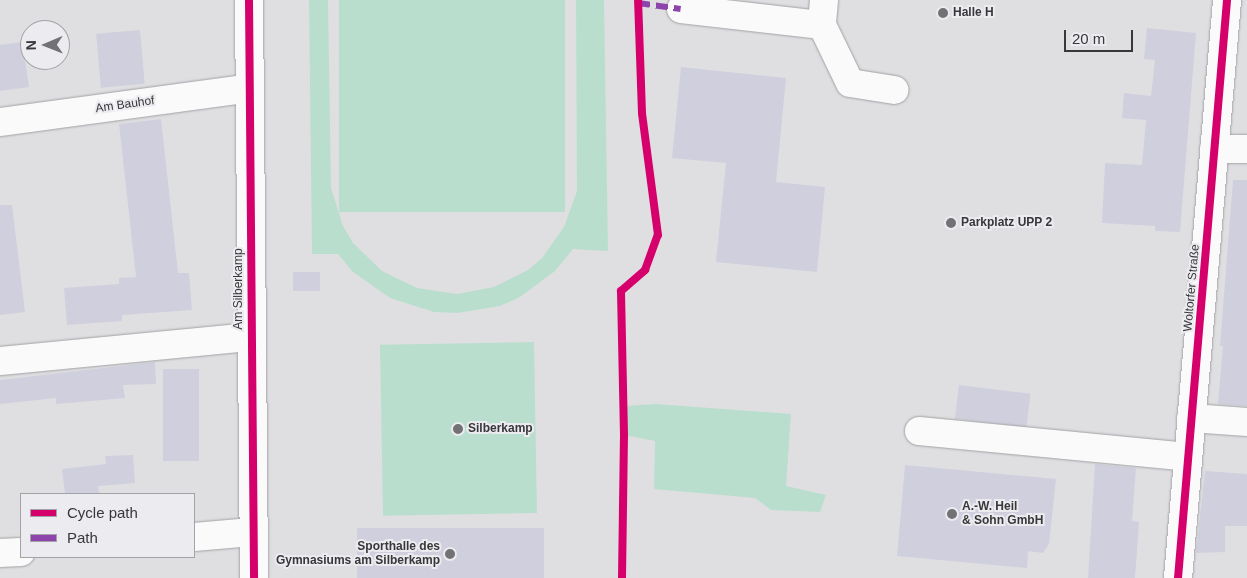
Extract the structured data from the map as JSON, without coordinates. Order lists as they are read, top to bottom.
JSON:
{
  "streets": {
    "street": ["Am Bauhof", "Woltorfer Straße", "Am Silberkamp"]
  },
  "crossings": [
    ["Am Bauhof", "Am Silberkamp"]
  ],
  "places": [
    "Halle H",
    "Parkplatz UPP 2",
    "Silberkamp",
    "A.-W. Heil & Sohn GmbH",
    "Sporthalle des Gymnasiums am Silberkamp"
  ],
  "legend": ["Cycle path", "Path"],
  "scale_bar": "20 m",
  "north": "left"
}
